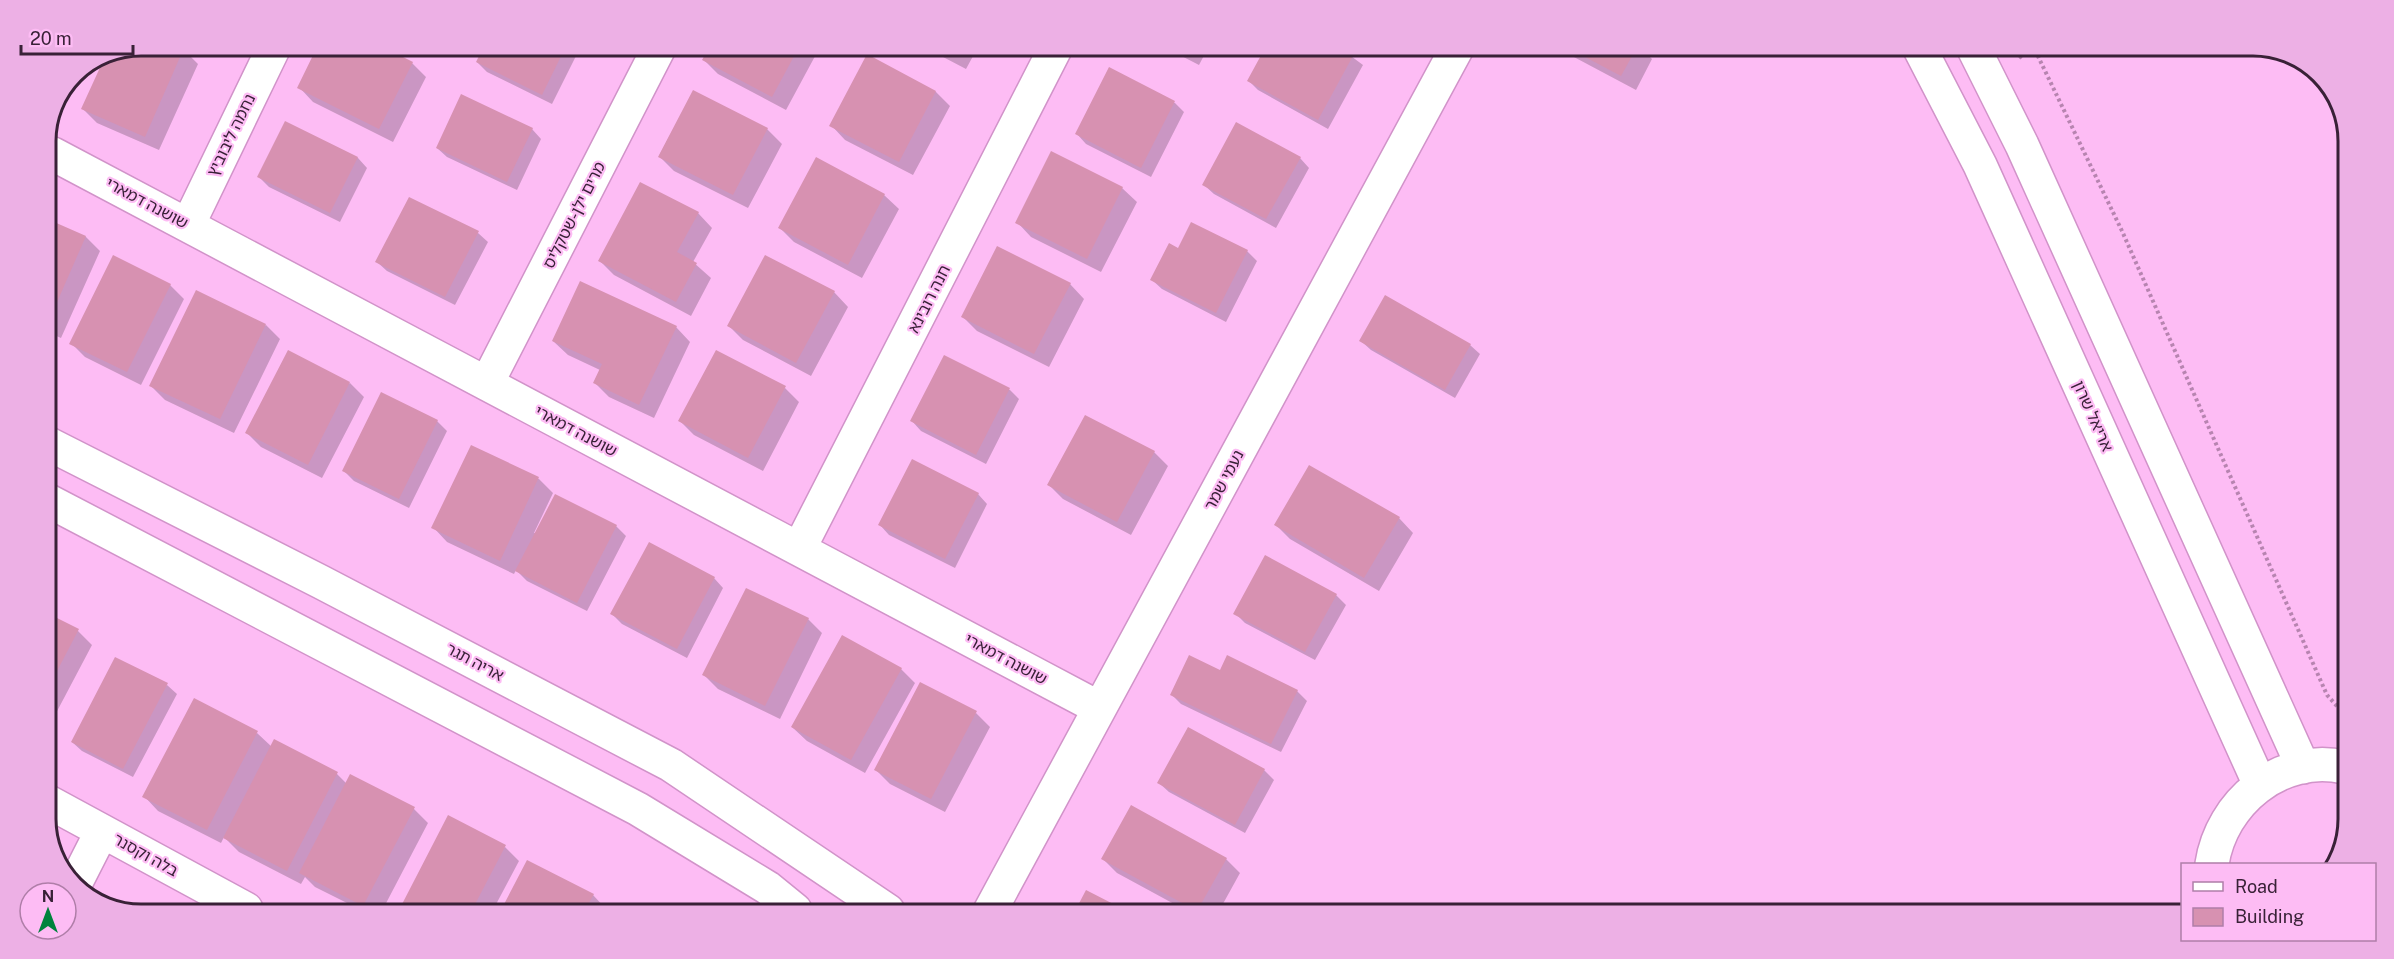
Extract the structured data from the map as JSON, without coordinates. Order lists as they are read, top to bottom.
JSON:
{
  "streets": {
    "street": [
      "נחמה ליבוביץ",
      "שושנה דמארי",
      "מרים ילן-שטקליס",
      "חנה רובינא",
      "אריאל שרון",
      "נעמי שמר",
      "אריה תגר",
      "בלה וקסנר"
    ]
  },
  "crossings": [
    ["נחמה ליבוביץ", "שושנה דמארי"],
    ["שושנה דמארי", "מרים ילן-שטקליס"],
    ["שושנה דמארי", "חנה רובינא"],
    ["שושנה דמארי", "נעמי שמר"]
  ],
  "legend": ["Road", "Building"],
  "scale_bar": "20 m",
  "north": "top"
}
